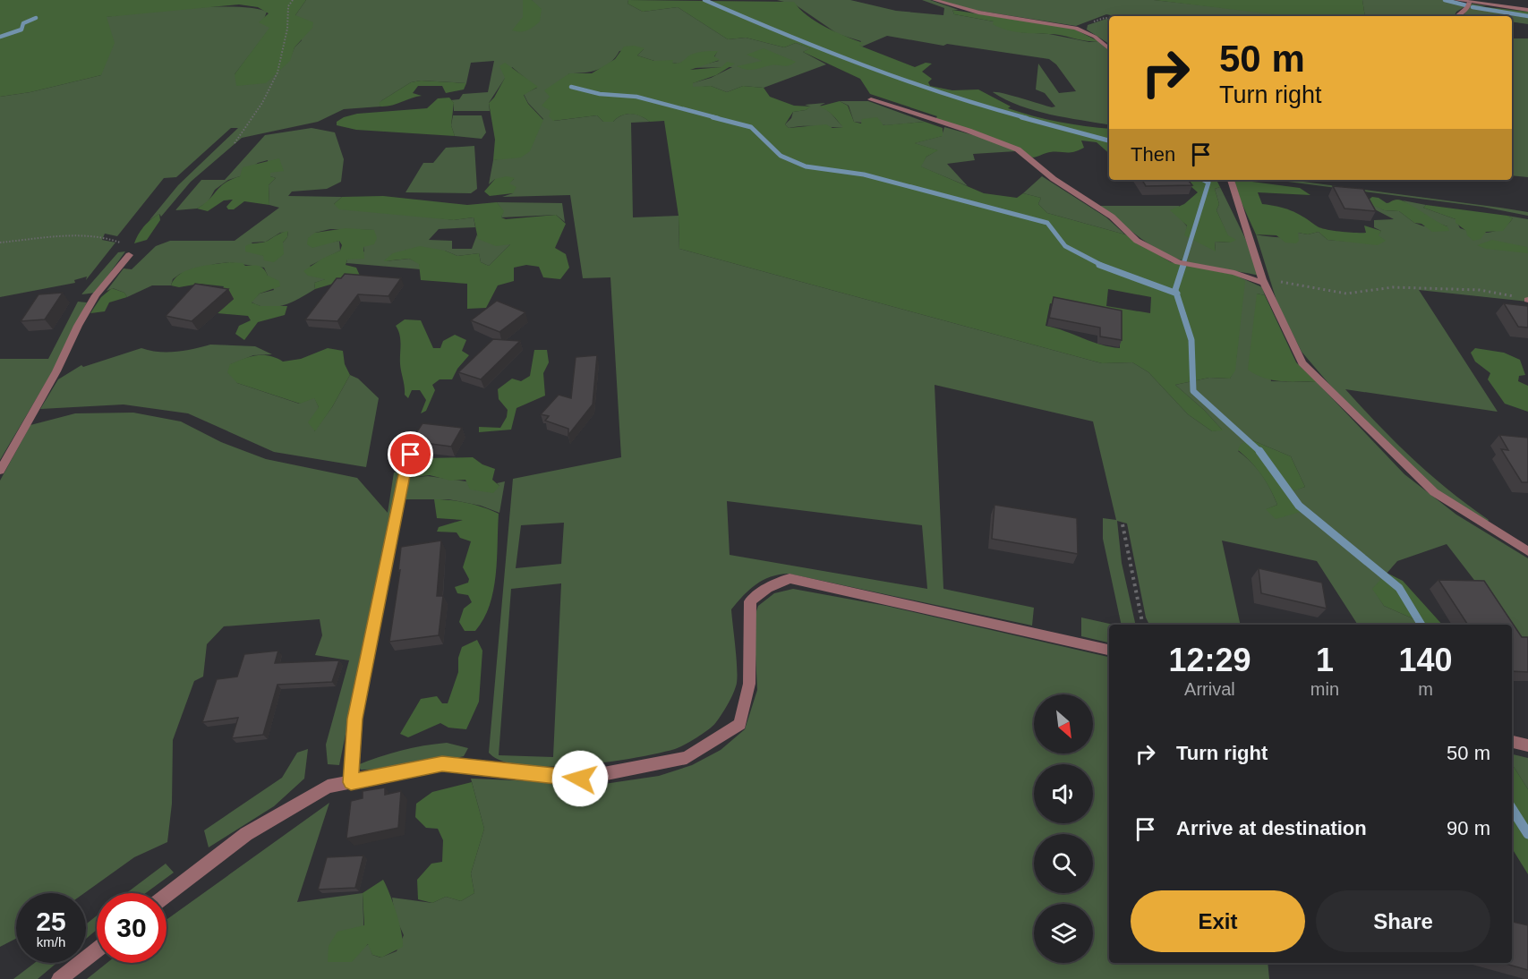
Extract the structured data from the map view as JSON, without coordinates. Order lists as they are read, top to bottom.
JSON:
{
  "north": "bottom right",
  "page": {
    "turn": ["50 m", "Turn right"],
    "then": "Then",
    "eta": [
      "12:29",
      "Arrival",
      "1",
      "min",
      "140",
      "m"
    ],
    "list": [
      {
        "name": "Turn right",
        "value": "50 m"
      },
      {
        "name": "Arrive at destination",
        "value": "90 m"
      }
    ],
    "buttons": ["Exit", "Share"],
    "speed": "25 km/h",
    "limit": "30"
  }
}
